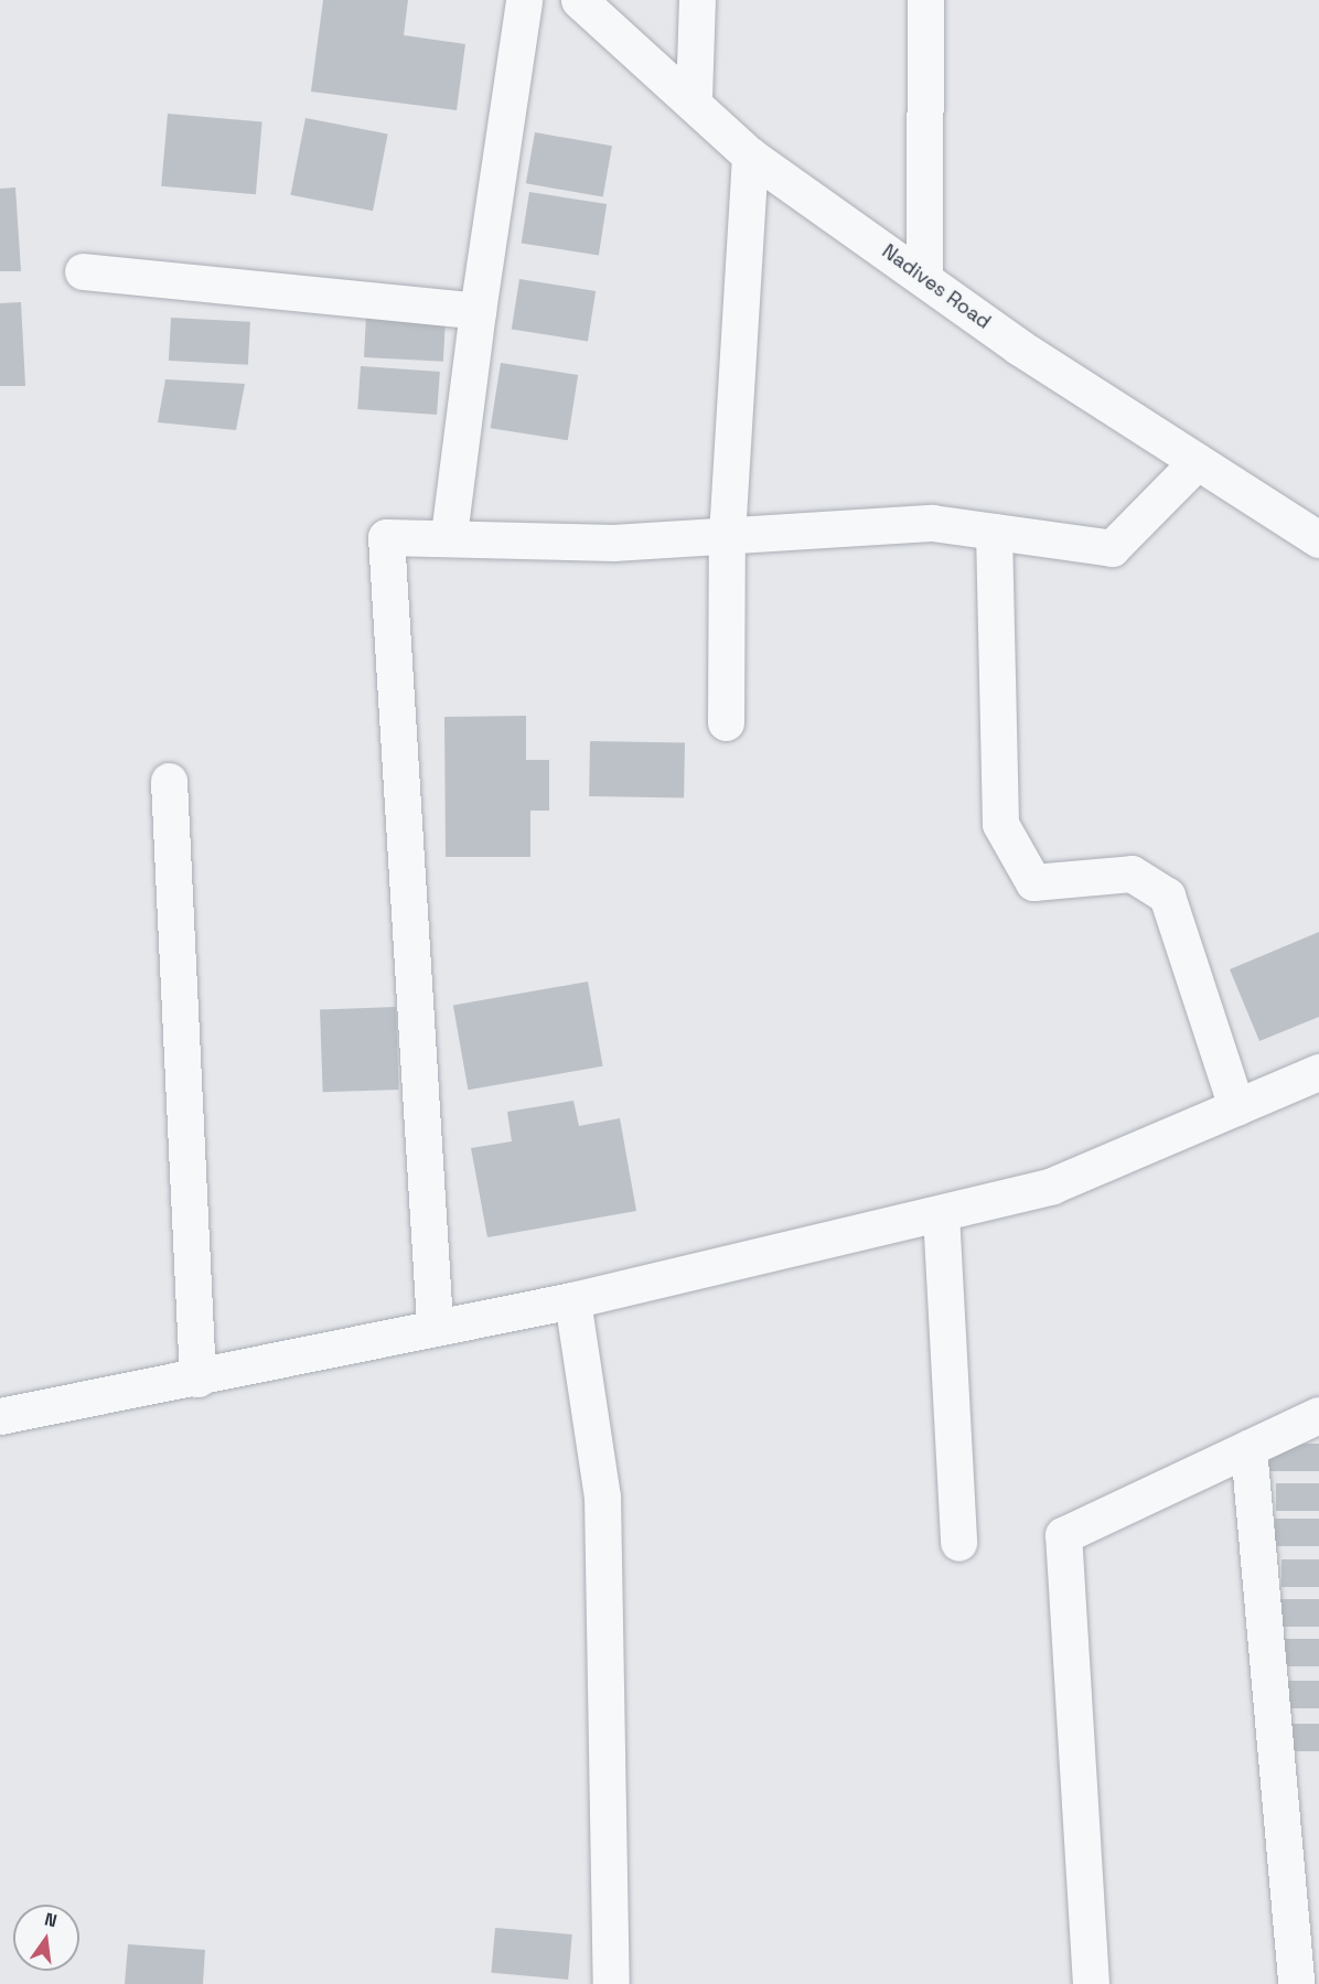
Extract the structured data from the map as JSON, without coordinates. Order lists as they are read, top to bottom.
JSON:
{
  "streets": {
    "street": ["Nadives Road"]
  },
  "north": "top"
}
